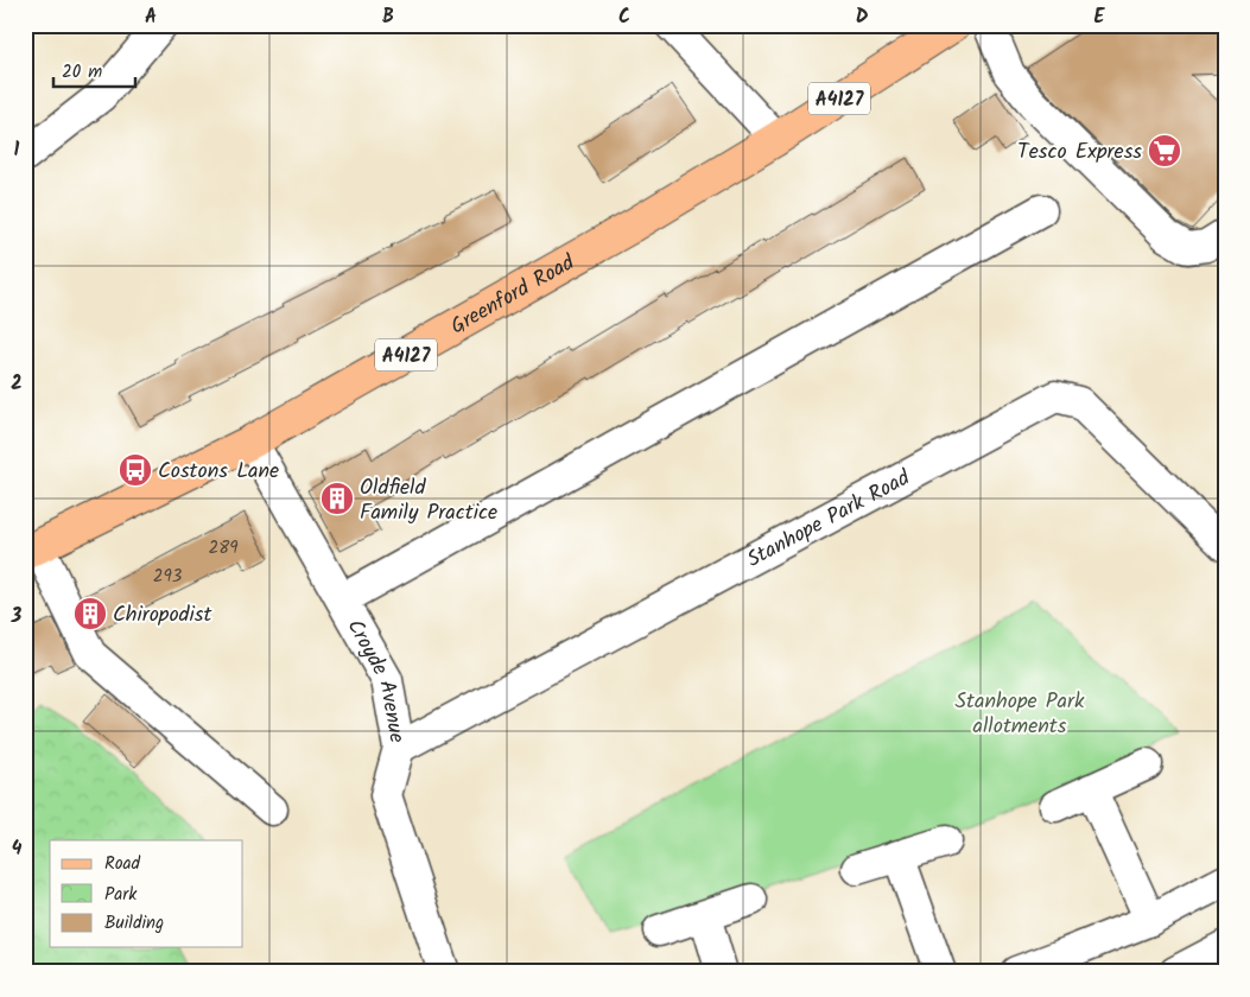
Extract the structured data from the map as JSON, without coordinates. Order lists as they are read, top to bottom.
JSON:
{
  "streets": {
    "main road": ["A4127", "Greenford Road"],
    "street": ["Stanhope Park Road", "Croyde Avenue"]
  },
  "crossings": [
    ["Greenford Road", "Croyde Avenue"],
    ["Stanhope Park Road", "Croyde Avenue"]
  ],
  "parks": ["Stanhope Park allotments"],
  "places": {
    "supermarket": ["Tesco Express"],
    "bus stop": ["Costons Lane"],
    "building": ["Oldfield Family Practice", "Chiropodist"]
  },
  "house_numbers": ["289", "293"],
  "legend": ["Road", "Park", "Building"],
  "scale_bar": "20 m",
  "grid": {
    "columns": [
      "A",
      "B",
      "C",
      "D",
      "E"
    ],
    "rows": [
      "1",
      "2",
      "3",
      "4"
    ]
  }
}
